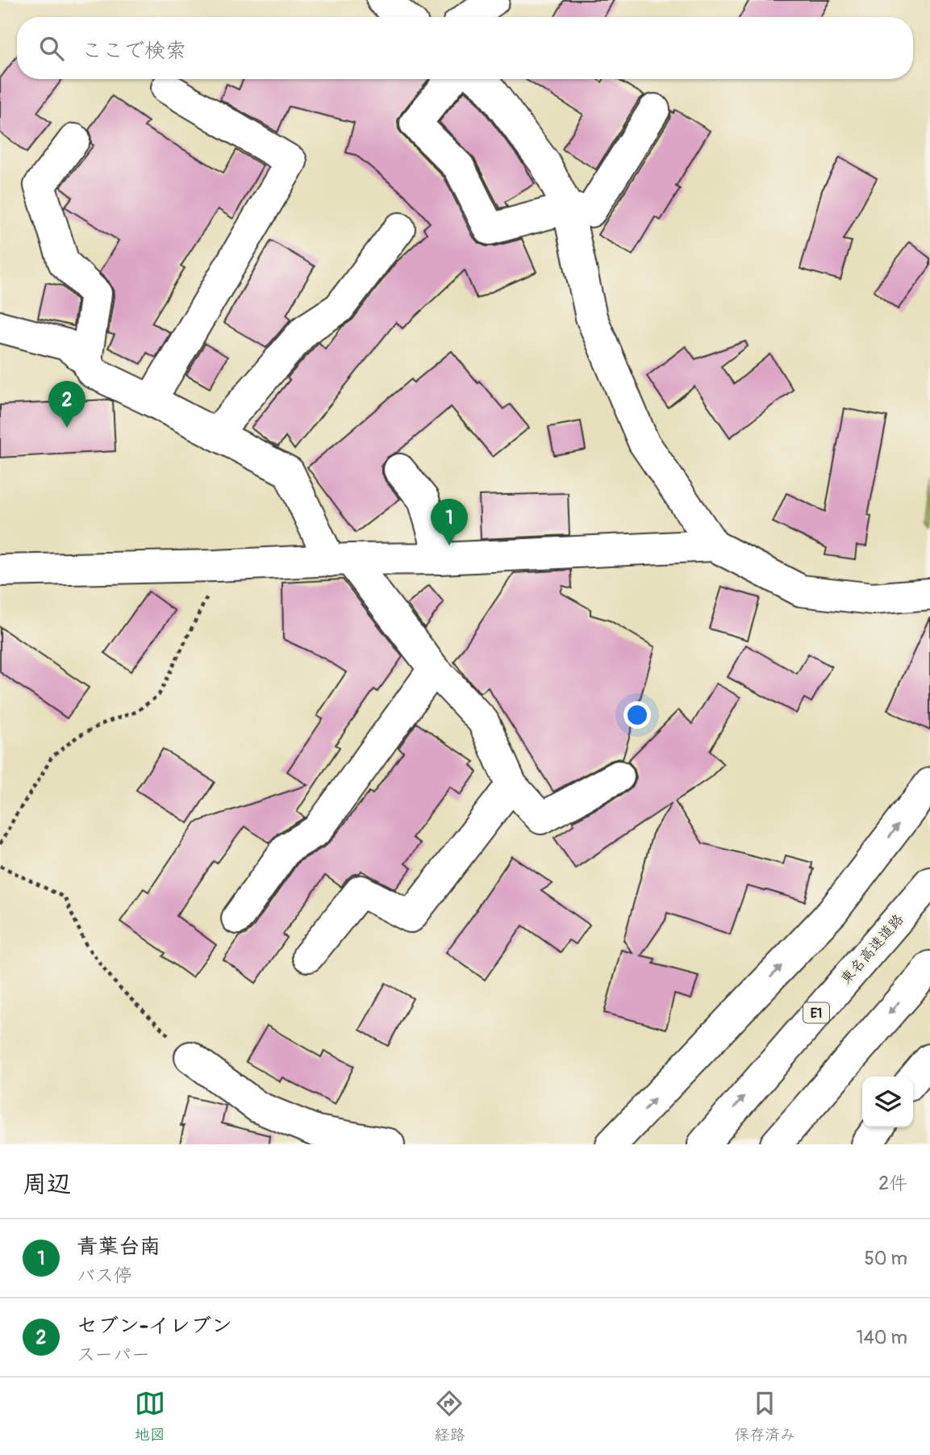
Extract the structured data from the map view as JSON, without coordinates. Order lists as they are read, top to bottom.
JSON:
{
  "streets": {
    "main road": ["東名高速道路", "E1"]
  },
  "page": {
    "search": "ここで検索",
    "pins": ["2", "1"],
    "heading": ["周辺", "2件"],
    "list": [
      {
        "mark": "1",
        "name": "青葉台南",
        "note": "バス停",
        "value": "50 m"
      },
      {
        "mark": "2",
        "name": "セブン-イレブン",
        "note": "スーパー",
        "value": "140 m"
      }
    ],
    "nav": ["地図", "経路", "保存済み"]
  }
}
